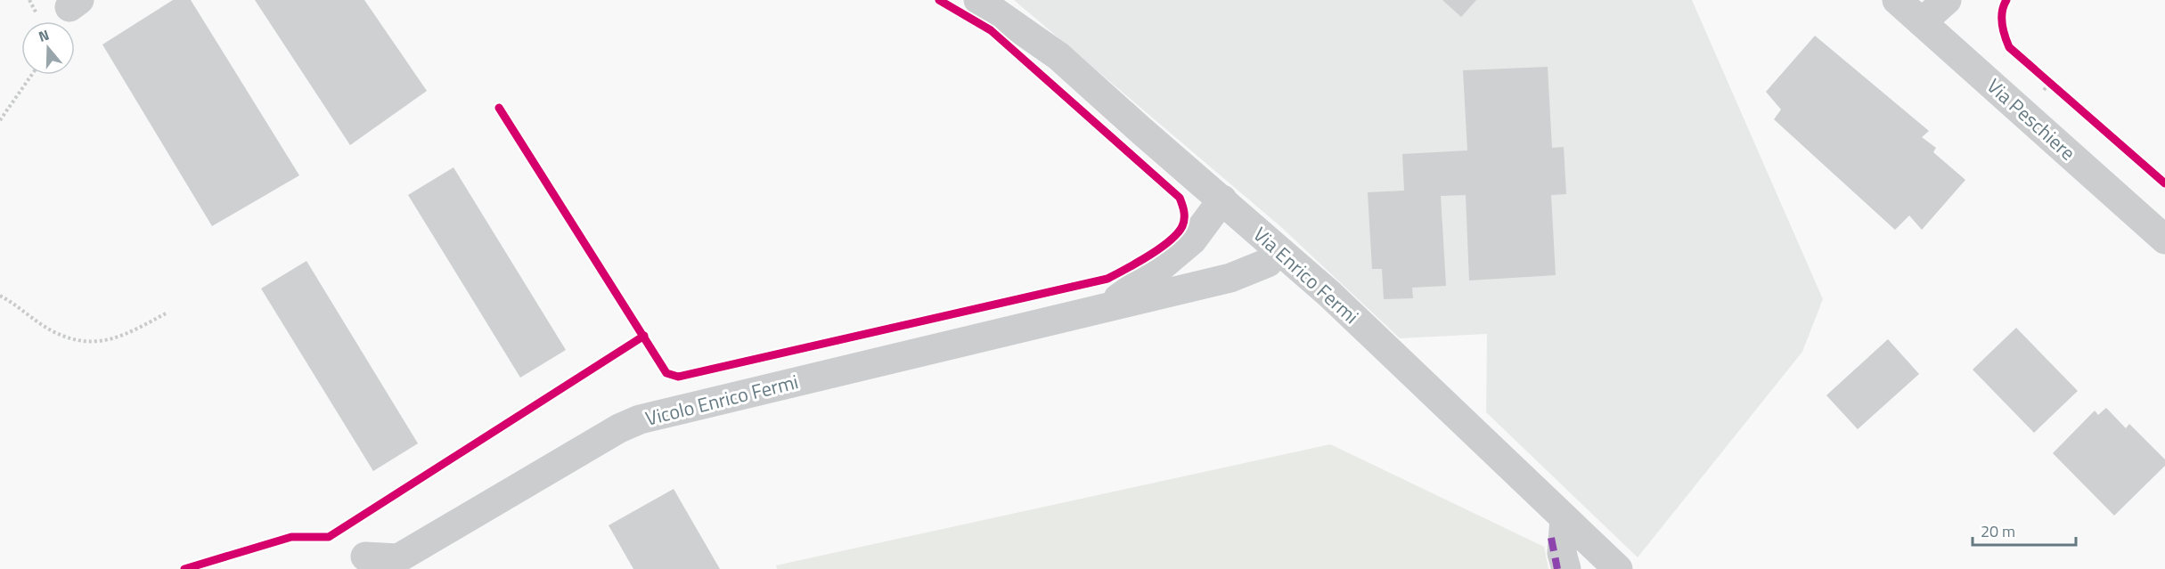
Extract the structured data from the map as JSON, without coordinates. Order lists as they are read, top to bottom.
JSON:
{
  "streets": {
    "street": ["Via Peschiere", "Via Enrico Fermi", "Vicolo Enrico Fermi"]
  },
  "crossings": [
    ["Via Enrico Fermi", "Vicolo Enrico Fermi"]
  ],
  "scale_bar": "20 m",
  "north": "top"
}
